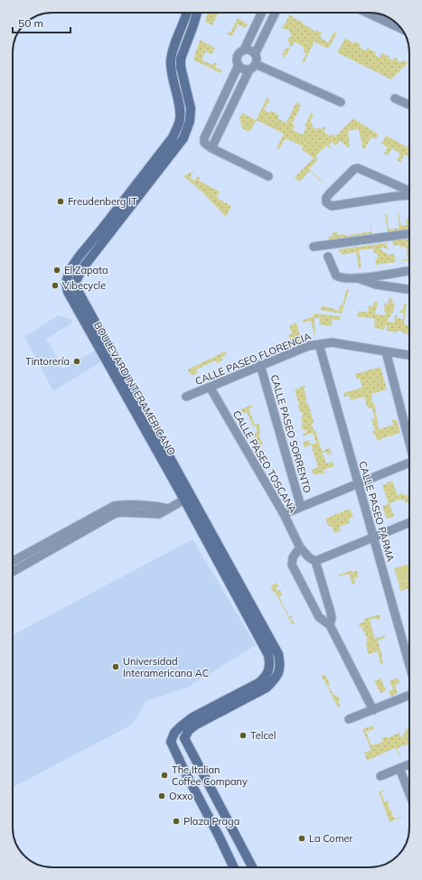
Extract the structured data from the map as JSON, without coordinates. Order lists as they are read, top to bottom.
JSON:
{
  "streets": {
    "main road": ["BOULEVARD INTERAMERICANO"],
    "street": [
      "CALLE PASEO FLORENCIA",
      "CALLE PASEO SORRENTO",
      "CALLE PASEO TOSCANA",
      "CALLE PASEO PARMA"
    ]
  },
  "crossings": [
    ["CALLE PASEO FLORENCIA", "CALLE PASEO SORRENTO"],
    ["CALLE PASEO FLORENCIA", "CALLE PASEO TOSCANA"],
    ["CALLE PASEO FLORENCIA", "CALLE PASEO PARMA"]
  ],
  "places": [
    "Freudenberg IT",
    "El Zapata",
    "Vibecycle",
    "Tintorería",
    "Universidad Interamericana AC",
    "Telcel",
    "The Italian Coffee Company",
    "Oxxo",
    "Plaza Praga",
    "La Comer"
  ],
  "scale_bar": "50 m"
}
